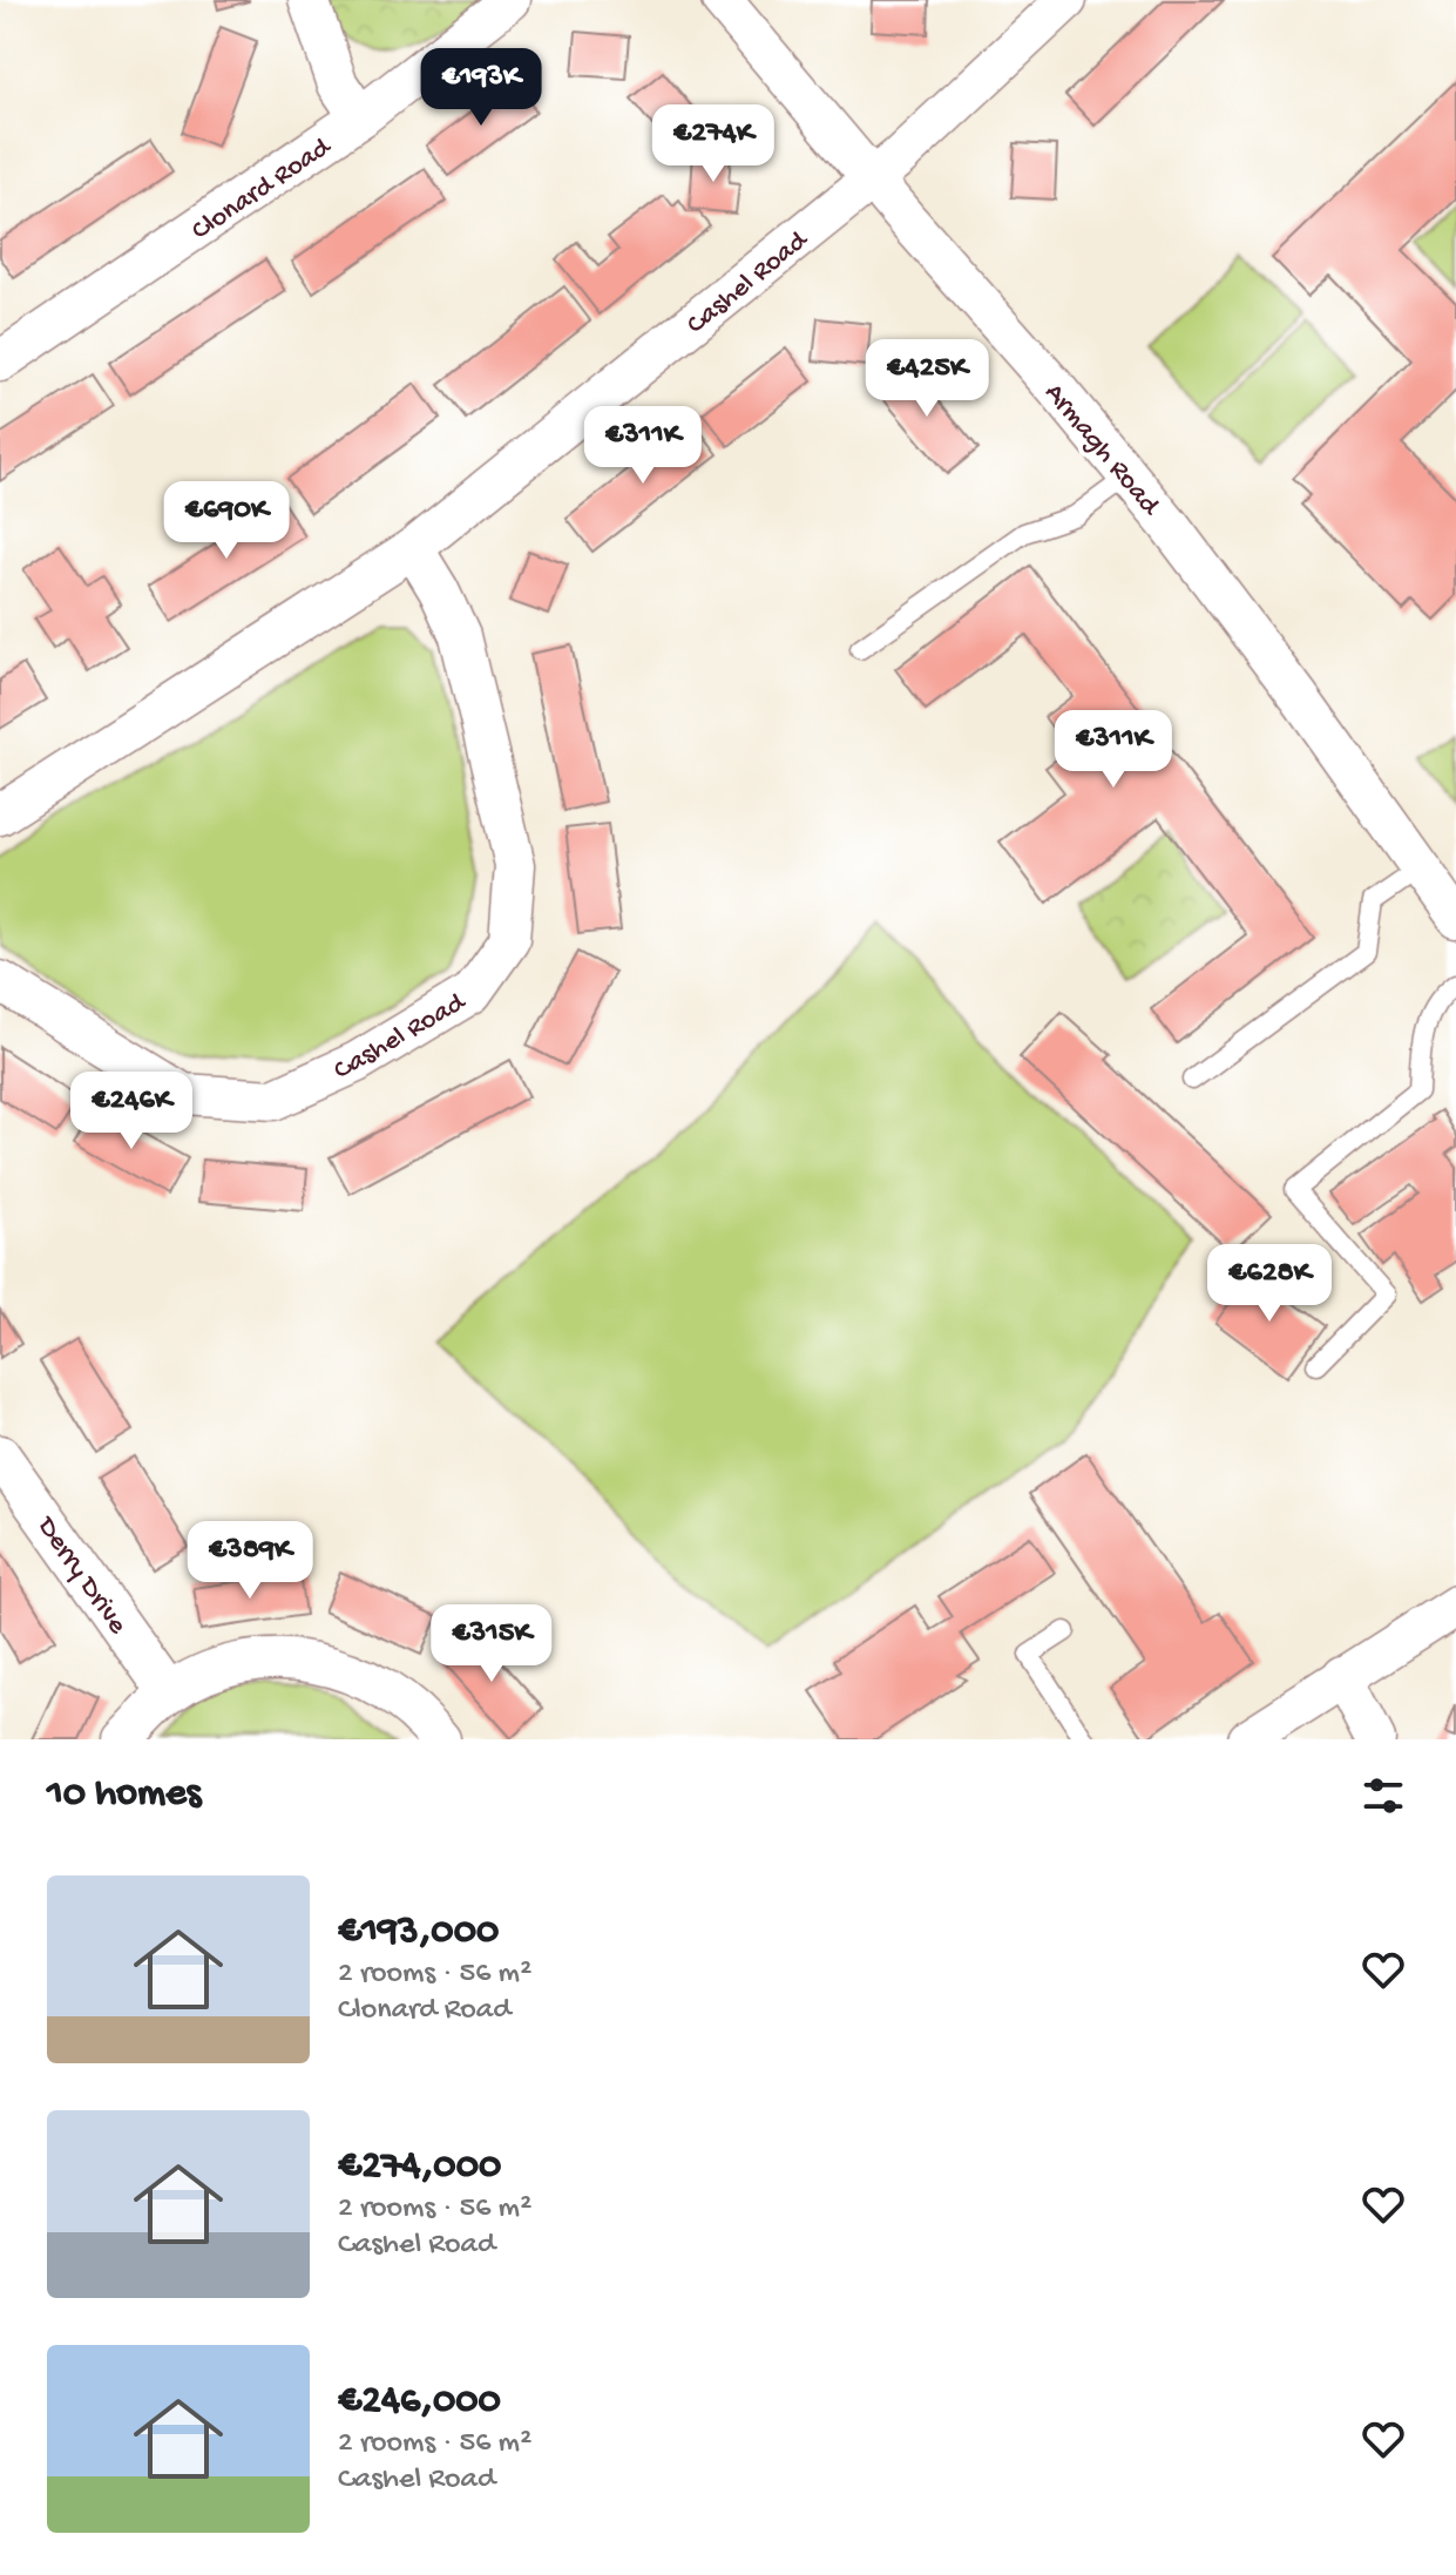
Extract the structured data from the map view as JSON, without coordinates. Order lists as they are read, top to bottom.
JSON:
{
  "streets": {
    "street": [
      "Clonard Road",
      "Cashel Road",
      "Armagh Road",
      "Derry Drive"
    ]
  },
  "crossings": [
    ["Cashel Road", "Armagh Road"]
  ],
  "page": {
    "price": [
      "€193K",
      "€274K",
      "€425K",
      "€311K",
      "€690K",
      "€311K",
      "€246K",
      "€628K",
      "€389K",
      "€315K"
    ],
    "heading": "10 homes",
    "list": [
      {
        "name": "€193,000",
        "note": "2 rooms · 56 m² · Clonard Road"
      },
      {
        "name": "€274,000",
        "note": "2 rooms · 56 m² · Cashel Road"
      },
      {
        "name": "€246,000",
        "note": "2 rooms · 56 m² · Cashel Road"
      }
    ]
  }
}
